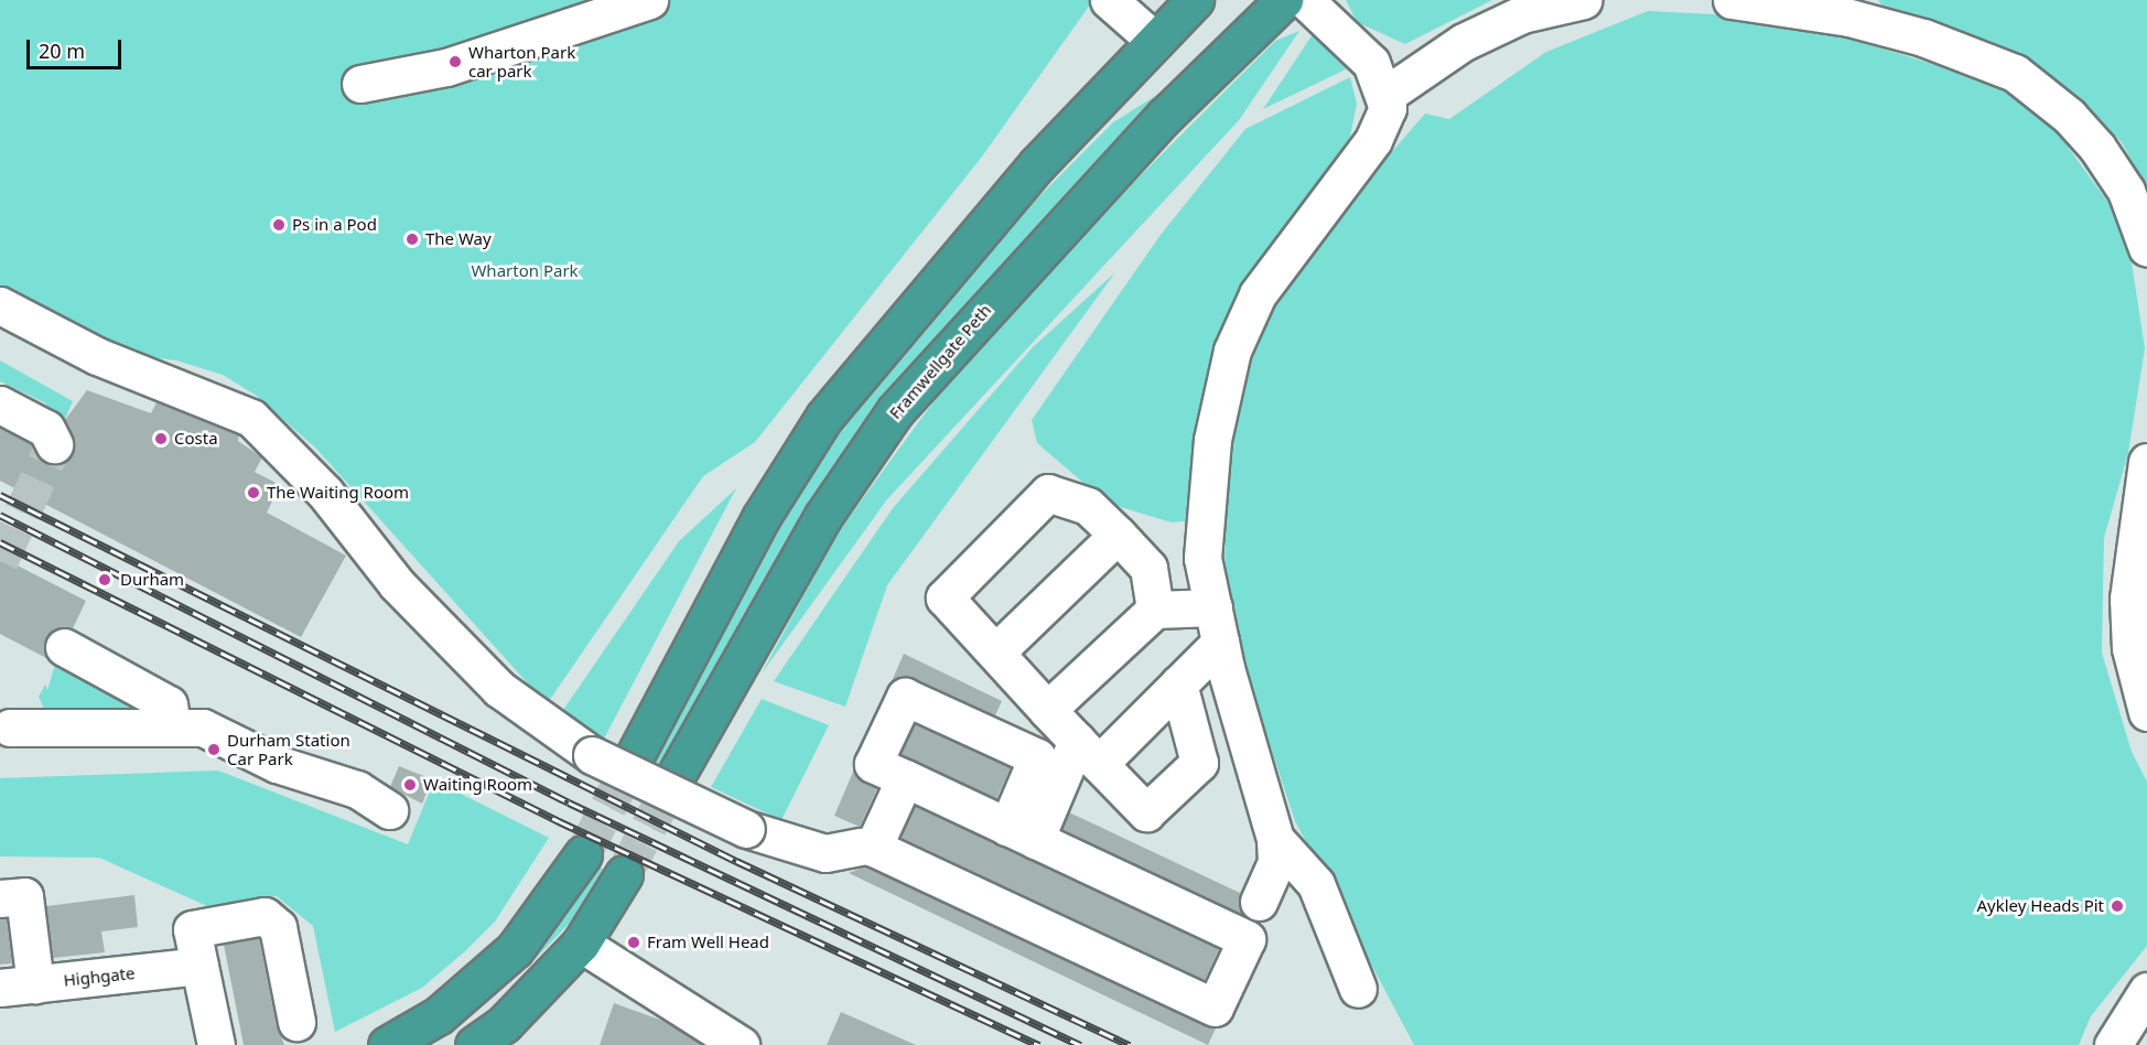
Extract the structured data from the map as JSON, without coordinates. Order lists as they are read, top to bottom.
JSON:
{
  "streets": {
    "highway": ["Framwellgate Peth"],
    "street": ["Highgate"]
  },
  "parks": ["Wharton Park"],
  "places": [
    "Wharton Park car park",
    "Ps in a Pod",
    "The Way",
    "Costa",
    "The Waiting Room",
    "Durham",
    "Durham Station Car Park",
    "Waiting Room",
    "Aykley Heads Pit",
    "Fram Well Head"
  ],
  "scale_bar": "20 m"
}
